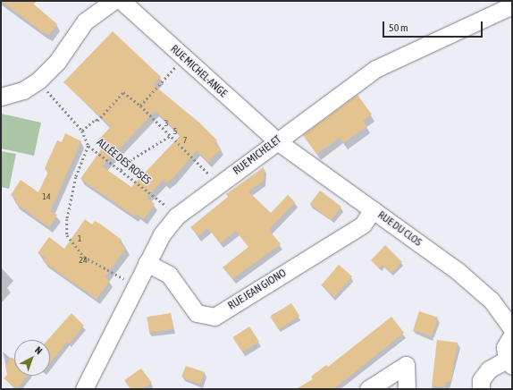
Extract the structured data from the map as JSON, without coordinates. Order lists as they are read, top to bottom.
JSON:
{
  "streets": {
    "street": [
      "RUE MICHEL-ANGE",
      "RUE MICHELET",
      "RUE DU CLOS",
      "RUE JEAN GIONO"
    ],
    "path": ["ALLÉE DES ROSES"]
  },
  "crossings": [
    ["RUE MICHEL-ANGE", "RUE MICHELET"],
    ["RUE MICHEL-ANGE", "RUE DU CLOS"],
    ["RUE MICHELET", "ALLÉE DES ROSES"],
    ["RUE MICHELET", "RUE DU CLOS"],
    ["RUE MICHELET", "RUE JEAN GIONO"],
    ["RUE DU CLOS", "RUE JEAN GIONO"]
  ],
  "house_numbers": [
    "3",
    "5",
    "7",
    "14",
    "1",
    "24"
  ],
  "scale_bar": "50 m",
  "north": "top right"
}
